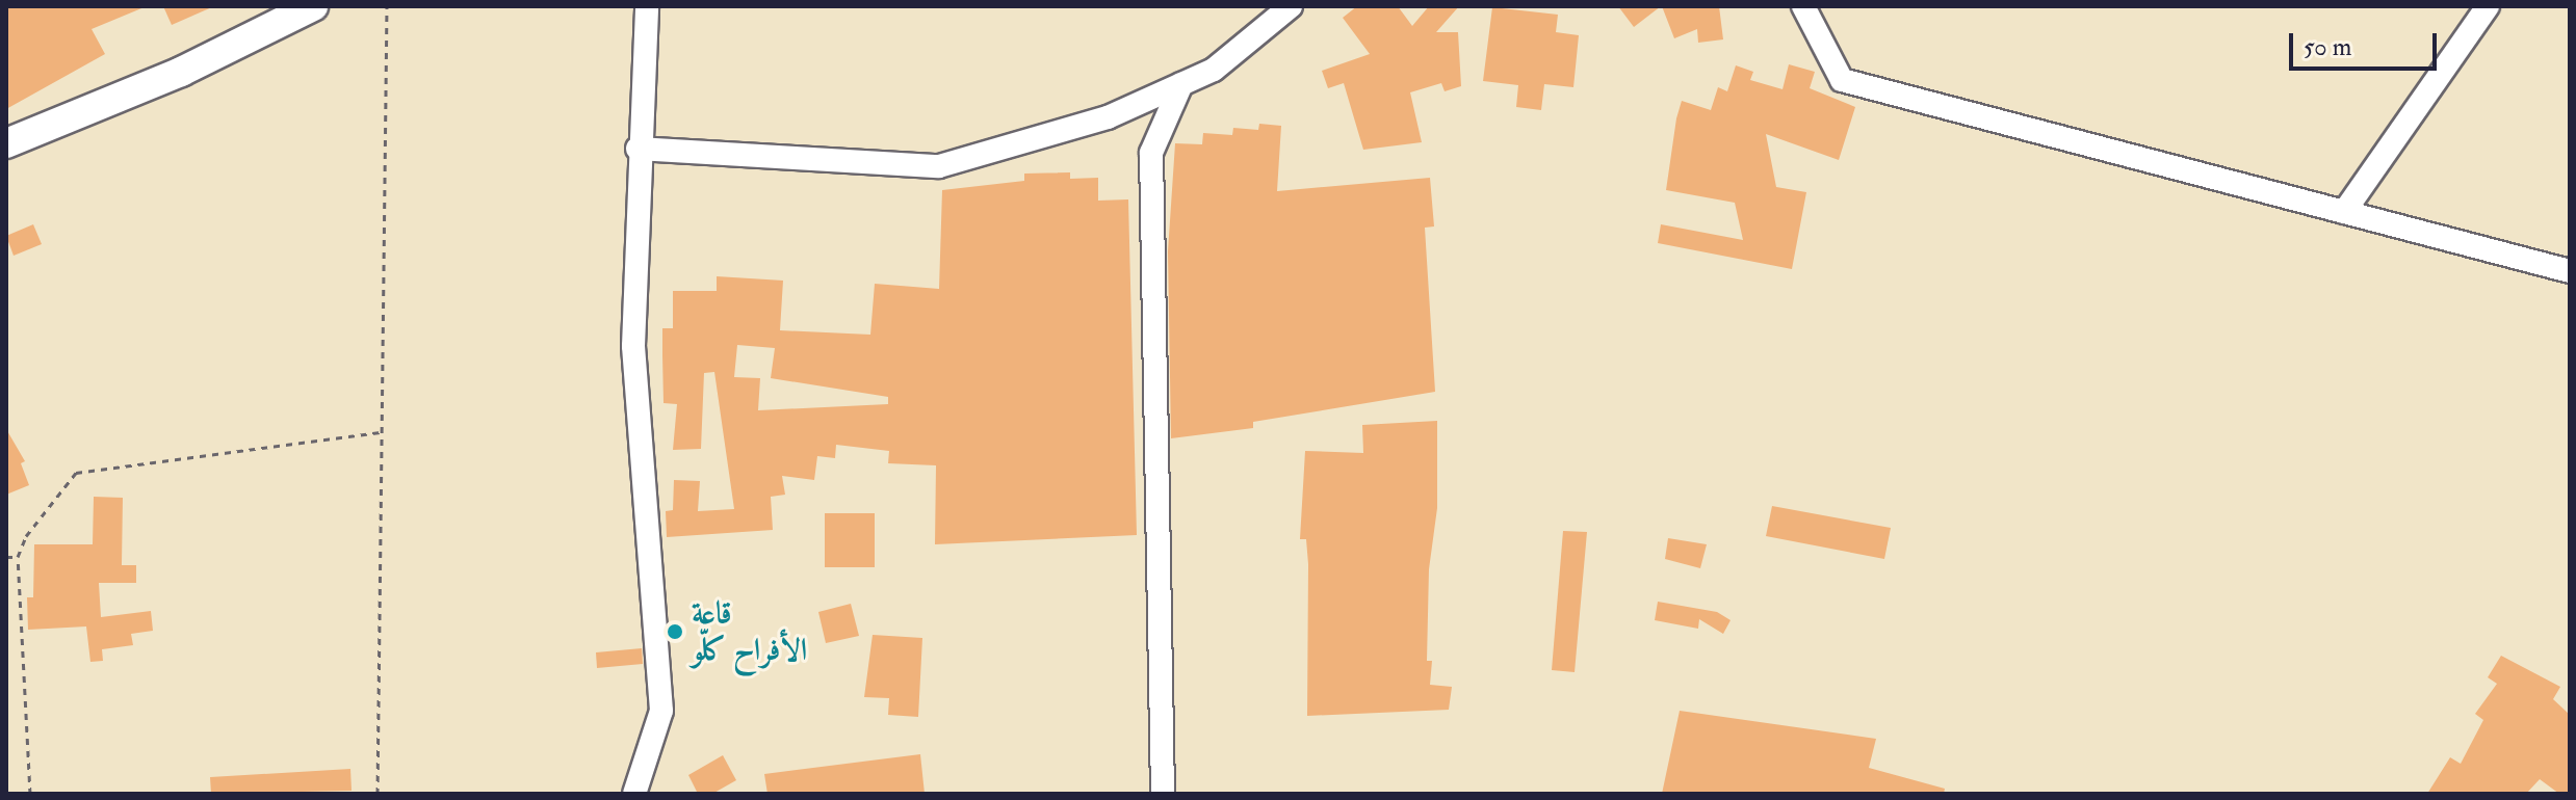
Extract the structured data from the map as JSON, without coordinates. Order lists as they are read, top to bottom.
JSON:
{
  "places": ["قاعة الأفراح كلّو"],
  "scale_bar": "50 m"
}
